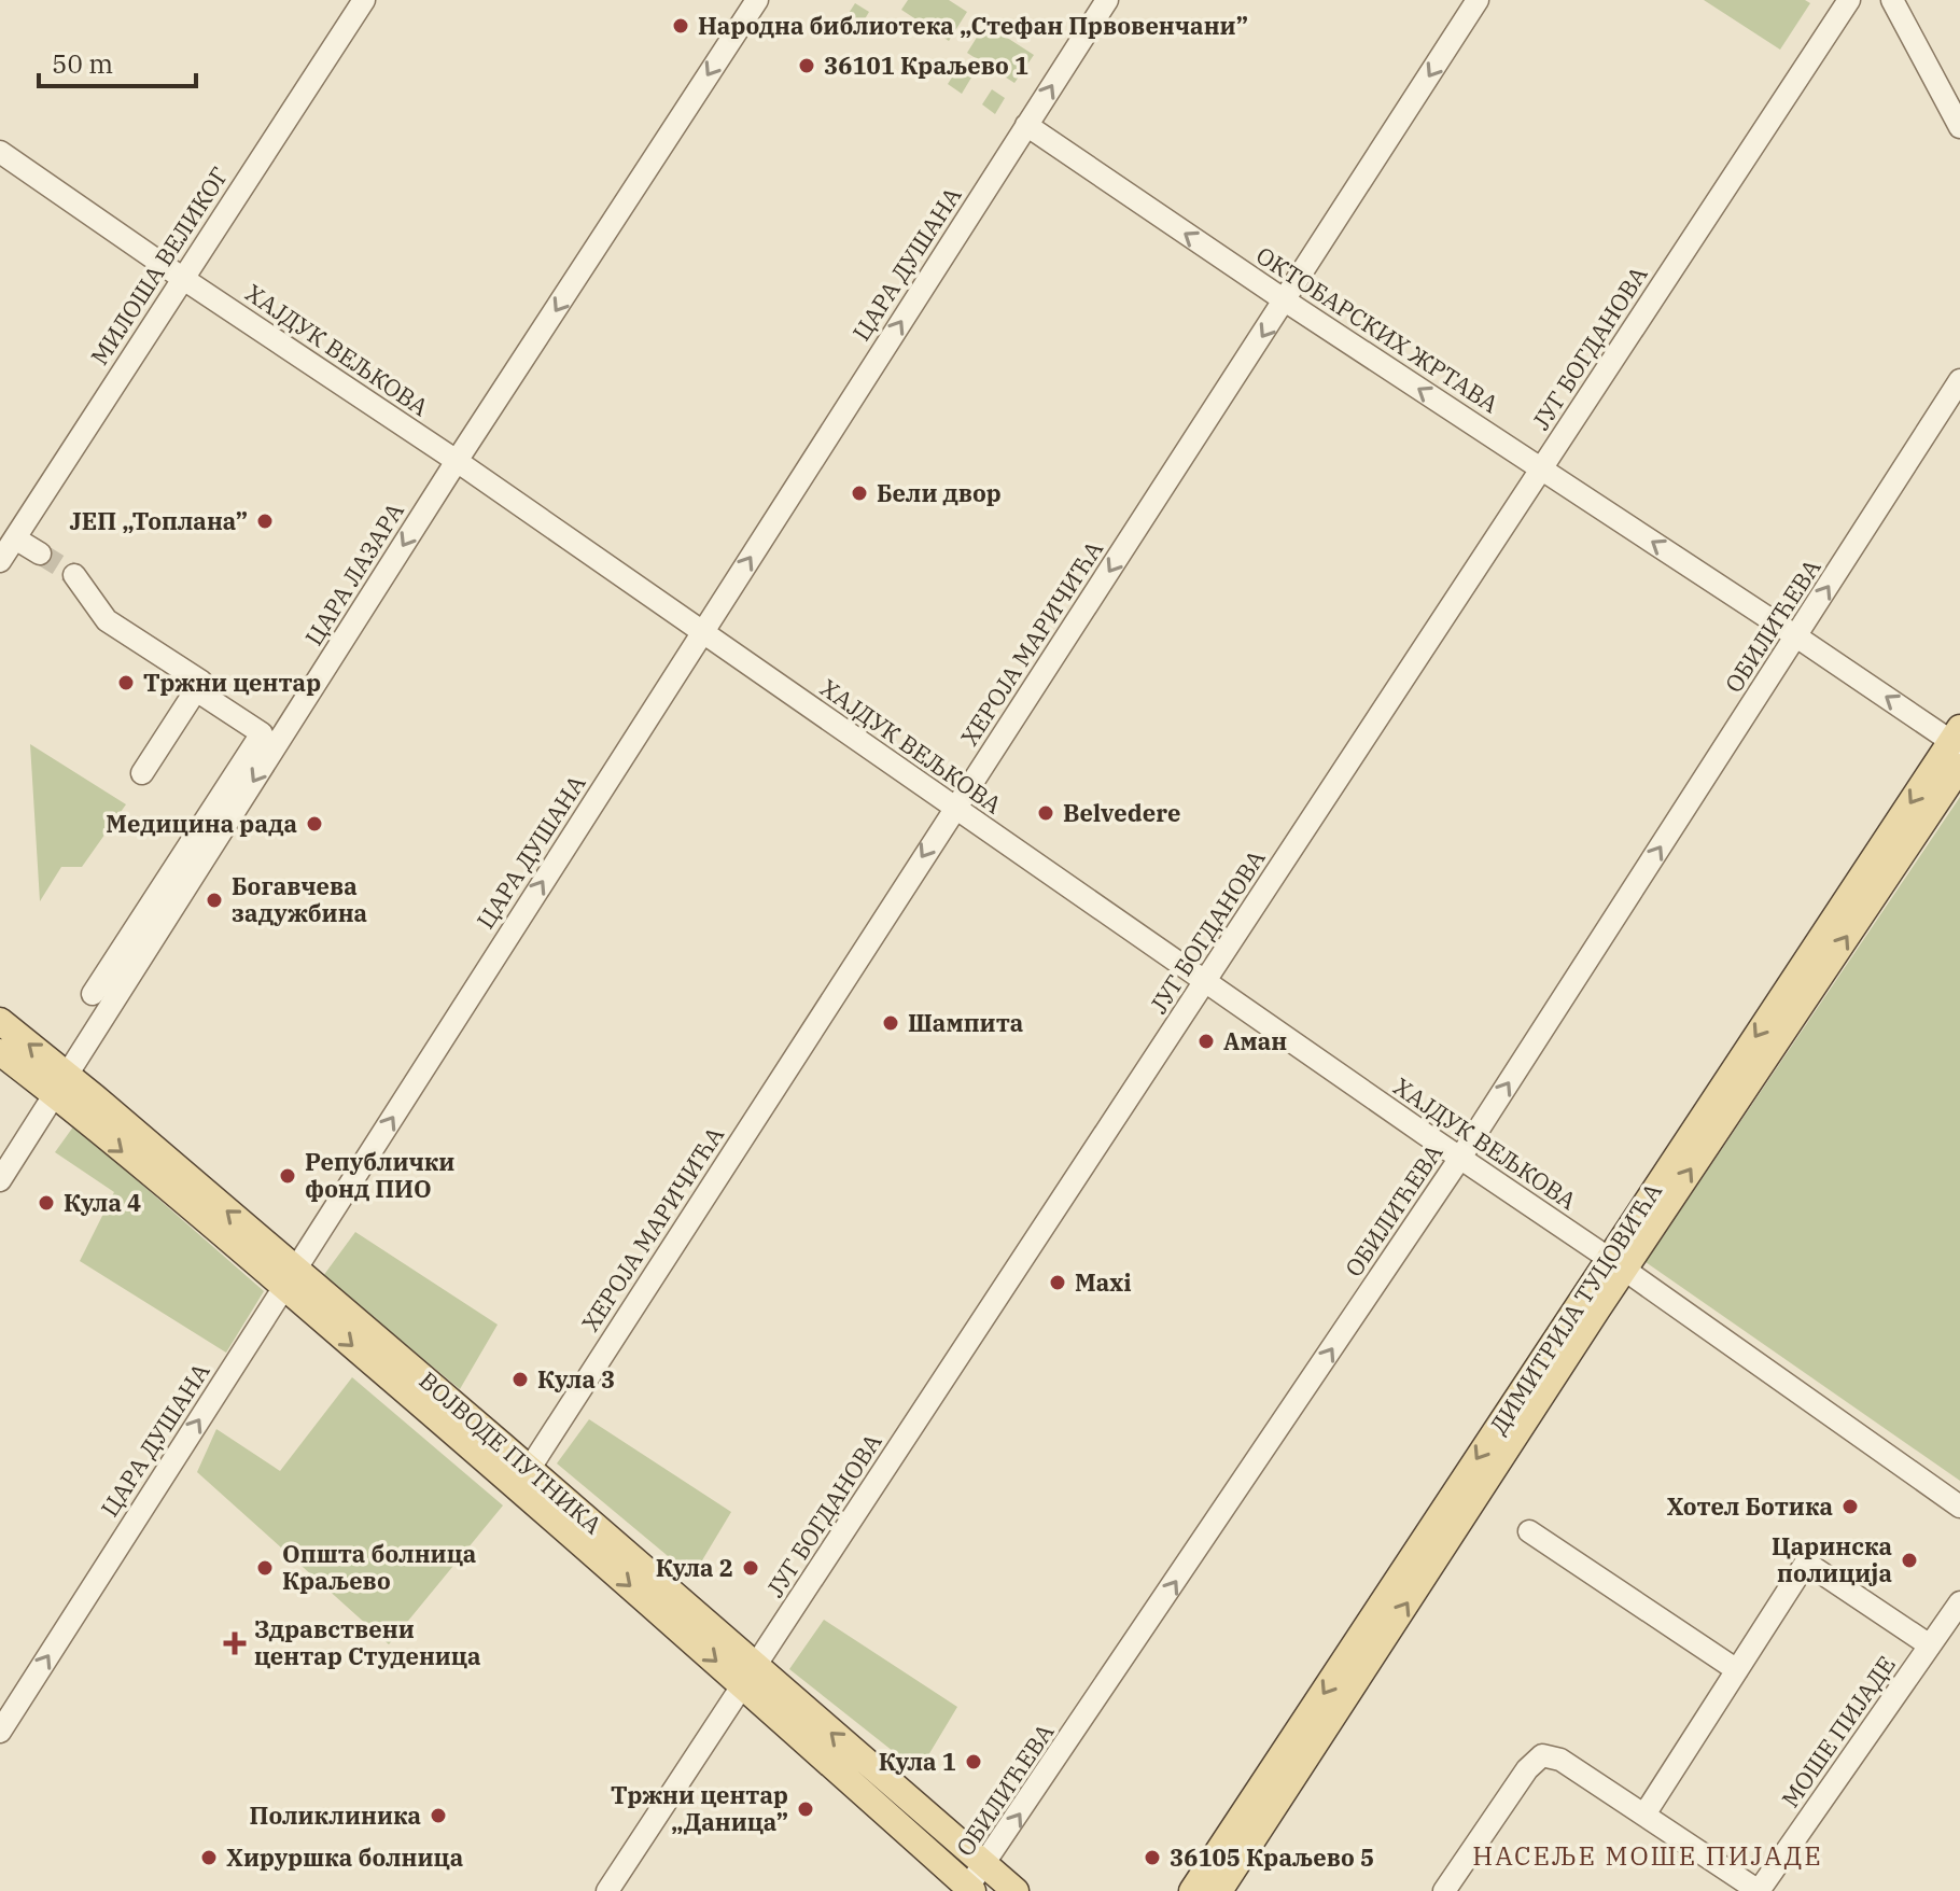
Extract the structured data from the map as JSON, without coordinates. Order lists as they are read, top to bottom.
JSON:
{
  "streets": {
    "main road": ["ДИМИТРИЈА ТУЦОВИЋА", "ВОЈВОДЕ ПУТНИКА"],
    "street": [
      "ЦАРА ДУШАНА",
      "МИЛОША ВЕЛИКОГ",
      "ОКТОБАРСКИХ ЖРТАВА",
      "ЈУГ БОГДАНОВА",
      "ХАЈДУК ВЕЉКОВА",
      "ЦАРА ЛАЗАРА",
      "ОБИЛИЋЕВА",
      "ХЕРОЈА МАРИЧИЋА",
      "МОШЕ ПИЈАДЕ"
    ]
  },
  "crossings": [
    ["ЦАРА ДУШАНА", "ОКТОБАРСКИХ ЖРТАВА"],
    ["ЦАРА ДУШАНА", "ХАЈДУК ВЕЉКОВА"],
    ["ЦАРА ДУШАНА", "ВОЈВОДЕ ПУТНИКА"],
    ["МИЛОША ВЕЛИКОГ", "ХАЈДУК ВЕЉКОВА"],
    ["ОКТОБАРСКИХ ЖРТАВА", "ЈУГ БОГДАНОВА"],
    ["ОКТОБАРСКИХ ЖРТАВА", "ОБИЛИЋЕВА"],
    ["ОКТОБАРСКИХ ЖРТАВА", "ХЕРОЈА МАРИЧИЋА"],
    ["ОКТОБАРСКИХ ЖРТАВА", "ДИМИТРИЈА ТУЦОВИЋА"],
    ["ЈУГ БОГДАНОВА", "ХАЈДУК ВЕЉКОВА"],
    ["ЈУГ БОГДАНОВА", "ВОЈВОДЕ ПУТНИКА"],
    ["ХАЈДУК ВЕЉКОВА", "ЦАРА ЛАЗАРА"],
    ["ХАЈДУК ВЕЉКОВА", "ОБИЛИЋЕВА"],
    ["ХАЈДУК ВЕЉКОВА", "ХЕРОЈА МАРИЧИЋА"],
    ["ХАЈДУК ВЕЉКОВА", "ДИМИТРИЈА ТУЦОВИЋА"],
    ["ЦАРА ЛАЗАРА", "ВОЈВОДЕ ПУТНИКА"],
    ["ОБИЛИЋЕВА", "ВОЈВОДЕ ПУТНИКА"],
    ["ХЕРОЈА МАРИЧИЋА", "ВОЈВОДЕ ПУТНИКА"]
  ],
  "one_way": [
    "ЦАРА ДУШАНА",
    "ОКТОБАРСКИХ ЖРТАВА",
    "ЦАРА ЛАЗАРА",
    "ОБИЛИЋЕВА",
    "ХЕРОЈА МАРИЧИЋА"
  ],
  "districts": ["НАСЕЉЕ МОШЕ ПИЈАДЕ"],
  "places": {
    "other": [
      "Народна библиотека „Стефан Првовенчани”",
      "36101 Краљево 1",
      "Бели двор",
      "ЈЕП „Топлана”",
      "Тржни центар",
      "Belvedere",
      "Медицина рада",
      "Богавчева задужбина",
      "Шампита",
      "Аман",
      "Републички фонд ПИО",
      "Кула 4",
      "Maxi",
      "Кула 3",
      "Хотел Ботика",
      "Царинска полиција",
      "Општа болница Краљево",
      "Кула 2",
      "Кула 1",
      "Тржни центар „Даница”",
      "Поликлиника",
      "Хируршка болница",
      "36105 Краљево 5"
    ],
    "health": ["Здравствени центар Студеница"]
  },
  "scale_bar": "50 m"
}
